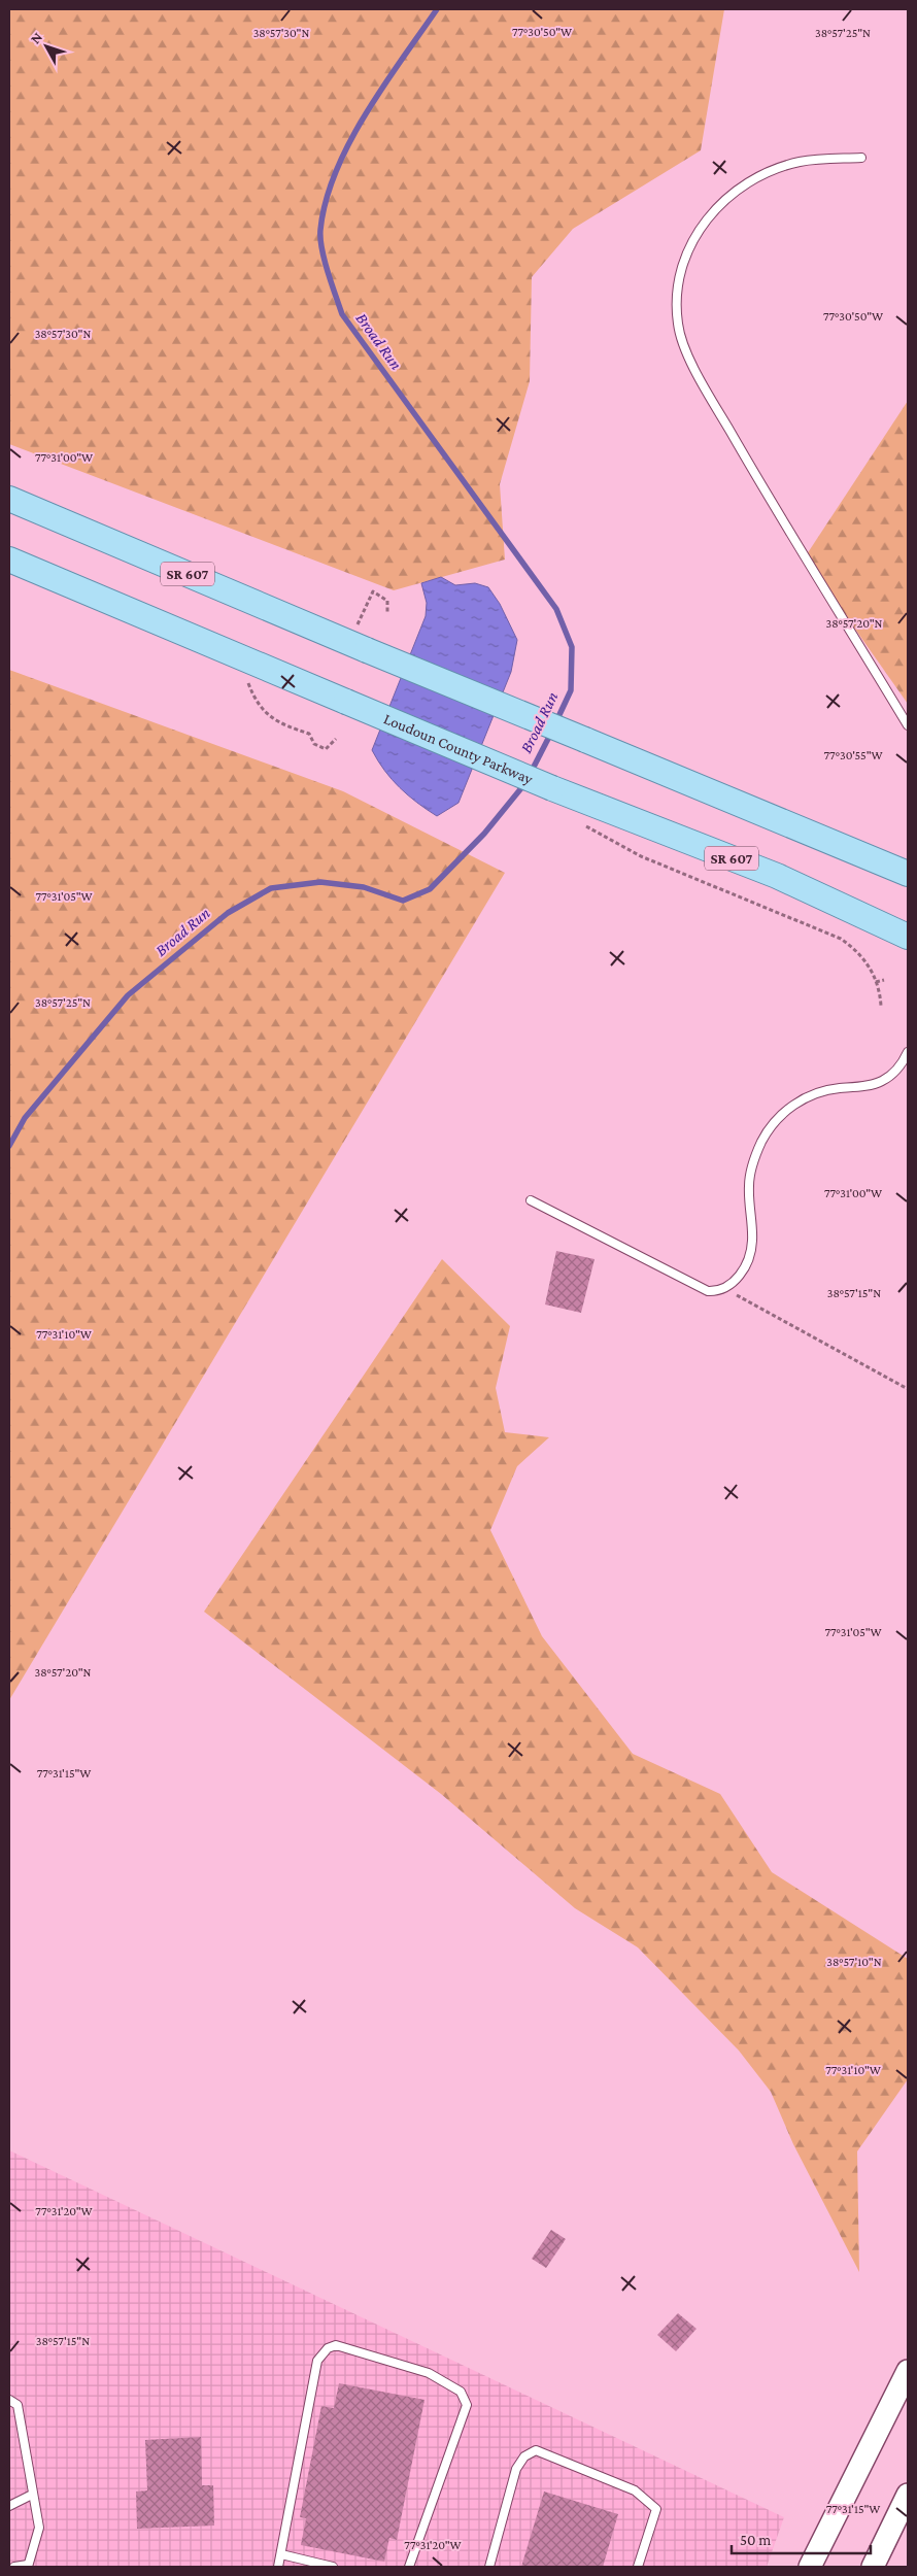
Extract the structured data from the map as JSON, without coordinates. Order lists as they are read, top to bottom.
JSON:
{
  "streets": {
    "main road": ["SR 607", "Loudoun County Parkway"]
  },
  "water": ["Broad Run"],
  "scale_bar": "50 m",
  "north": "top left",
  "coordinates": [
    "77°30'50\"W",
    "38°57'30\"N",
    "38°57'25\"N",
    "77°31'00\"W",
    "38°57'20\"N",
    "77°30'55\"W",
    "77°31'05\"W",
    "38°57'15\"N",
    "77°31'10\"W",
    "77°31'15\"W",
    "38°57'10\"N",
    "77°31'20\"W"
  ]
}
